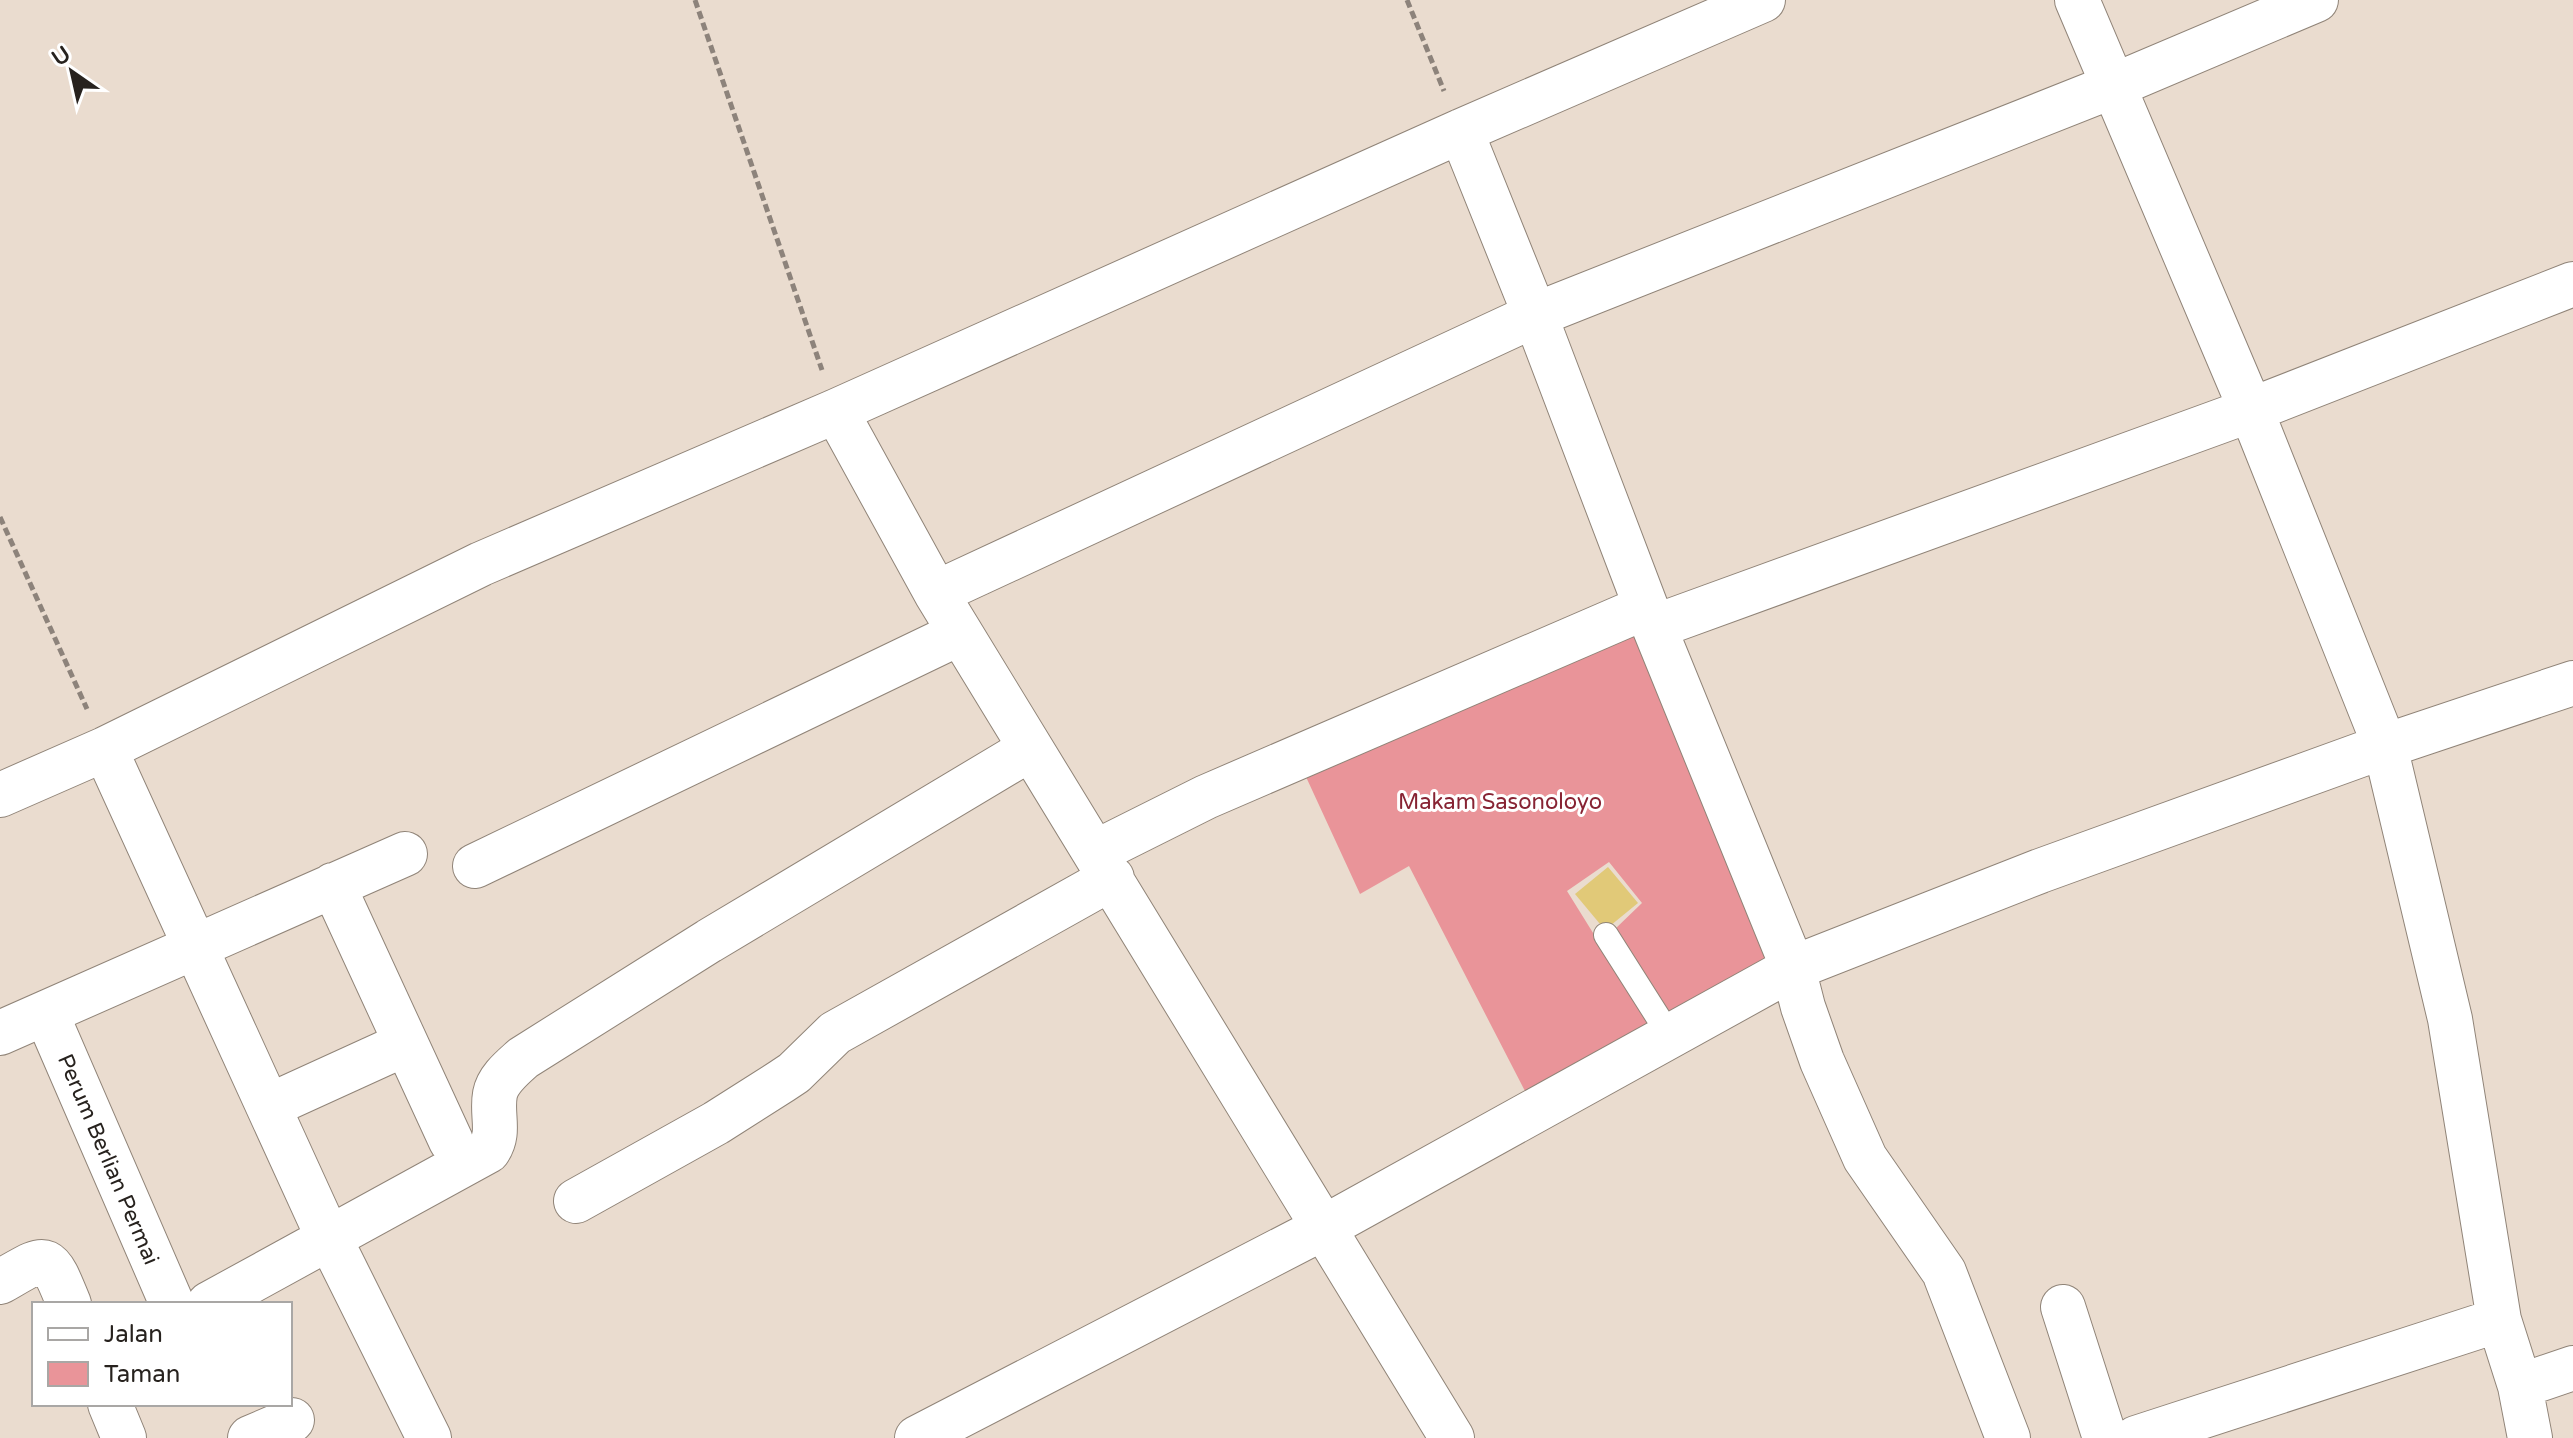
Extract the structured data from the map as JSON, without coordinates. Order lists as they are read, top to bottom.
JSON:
{
  "streets": {
    "street": ["Perum Berlian Permai"]
  },
  "parks": ["Makam Sasonoloyo"],
  "legend": ["Jalan", "Taman"],
  "north": "top left"
}
